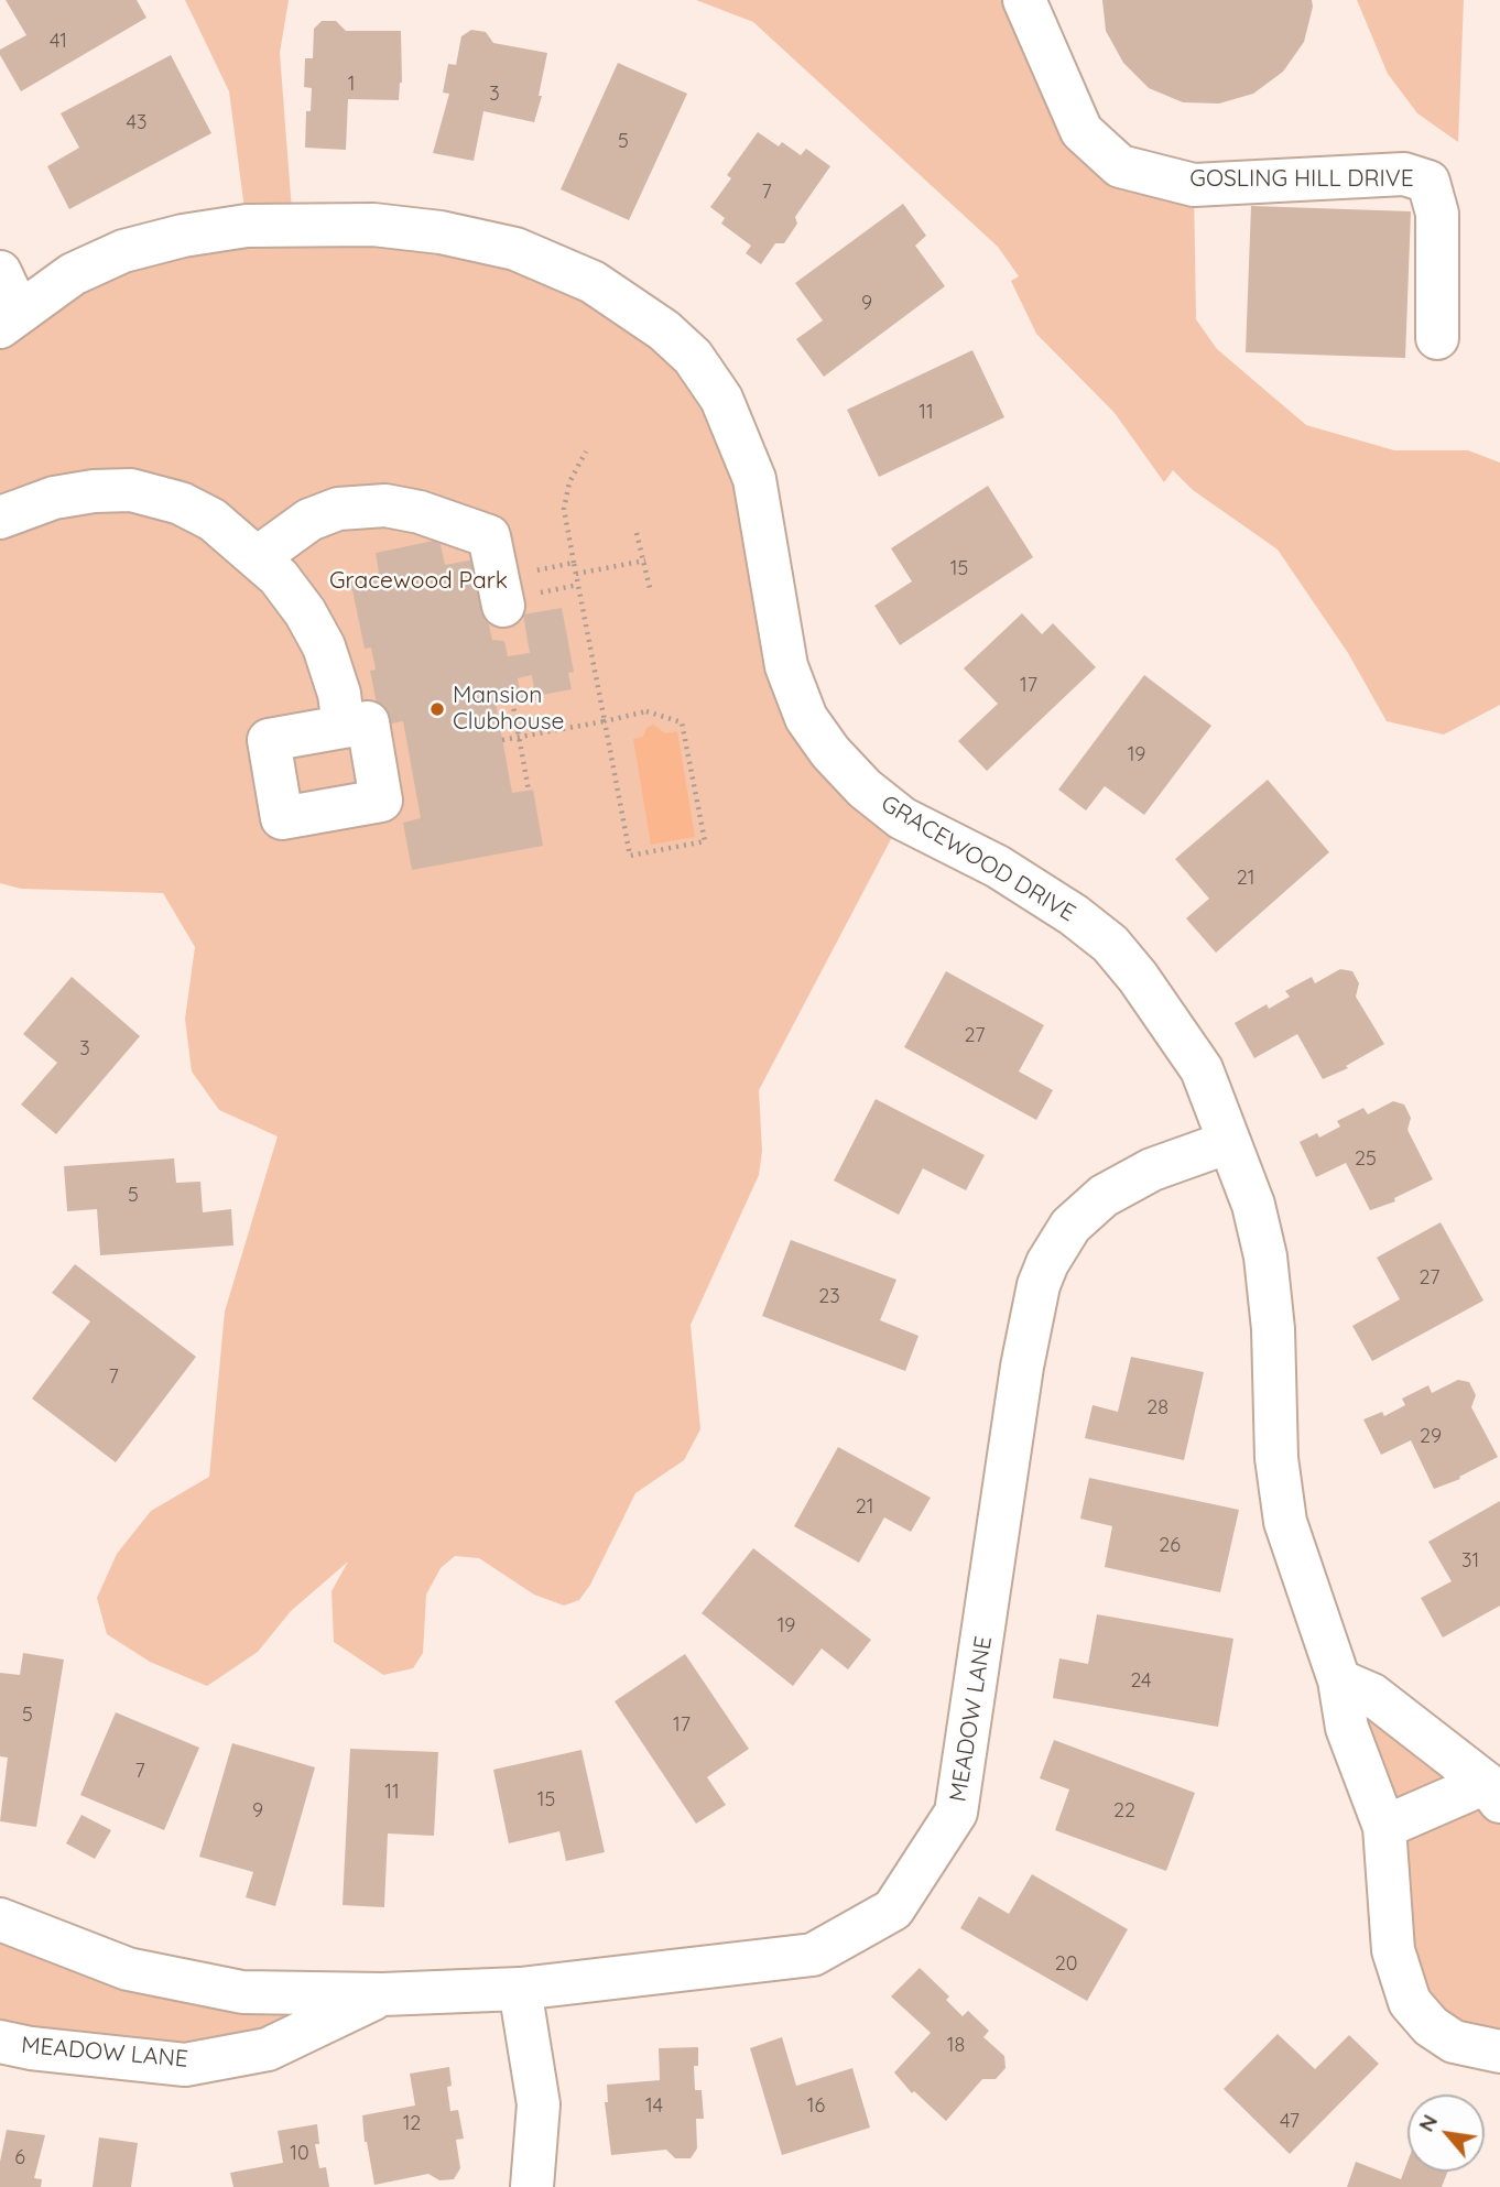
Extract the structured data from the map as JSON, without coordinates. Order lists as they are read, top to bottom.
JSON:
{
  "streets": {
    "street": ["GOSLING HILL DRIVE", "GRACEWOOD DRIVE", "MEADOW LANE"]
  },
  "crossings": [
    ["GRACEWOOD DRIVE", "MEADOW LANE"]
  ],
  "parks": ["Gracewood Park"],
  "places": ["Mansion Clubhouse"],
  "house_numbers": [
    "41",
    "1",
    "3",
    "43",
    "5",
    "7",
    "9",
    "11",
    "15",
    "17",
    "19",
    "21",
    "27",
    "3",
    "25",
    "5",
    "27",
    "23",
    "7",
    "28",
    "29",
    "21",
    "26",
    "31",
    "19",
    "24",
    "5",
    "17",
    "7",
    "11",
    "15",
    "9",
    "22",
    "20",
    "18",
    "14",
    "16",
    "47",
    "12",
    "10",
    "6"
  ],
  "north": "top left"
}
